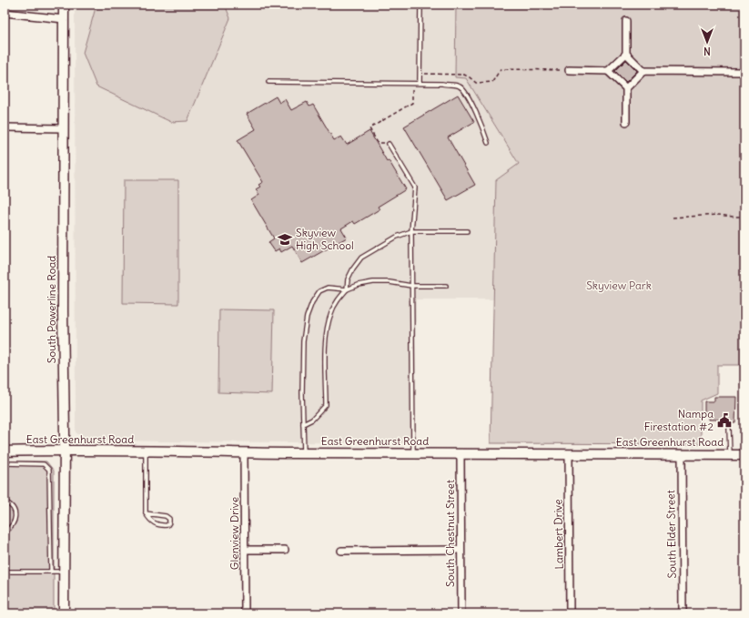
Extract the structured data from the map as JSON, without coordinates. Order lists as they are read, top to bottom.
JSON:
{
  "streets": {
    "main road": ["South Powerline Road", "East Greenhurst Road"],
    "street": [
      "Glenview Drive",
      "South Chestnut Street",
      "Lambert Drive",
      "South Elder Street"
    ]
  },
  "crossings": [
    ["South Powerline Road", "East Greenhurst Road"],
    ["East Greenhurst Road", "Glenview Drive"],
    ["East Greenhurst Road", "South Chestnut Street"],
    ["East Greenhurst Road", "Lambert Drive"],
    ["East Greenhurst Road", "South Elder Street"]
  ],
  "parks": ["Skyview Park"],
  "places": {
    "school or university": ["Skyview High School"],
    "public building": ["Nampa Firestation #2"]
  },
  "north": "bottom"
}
